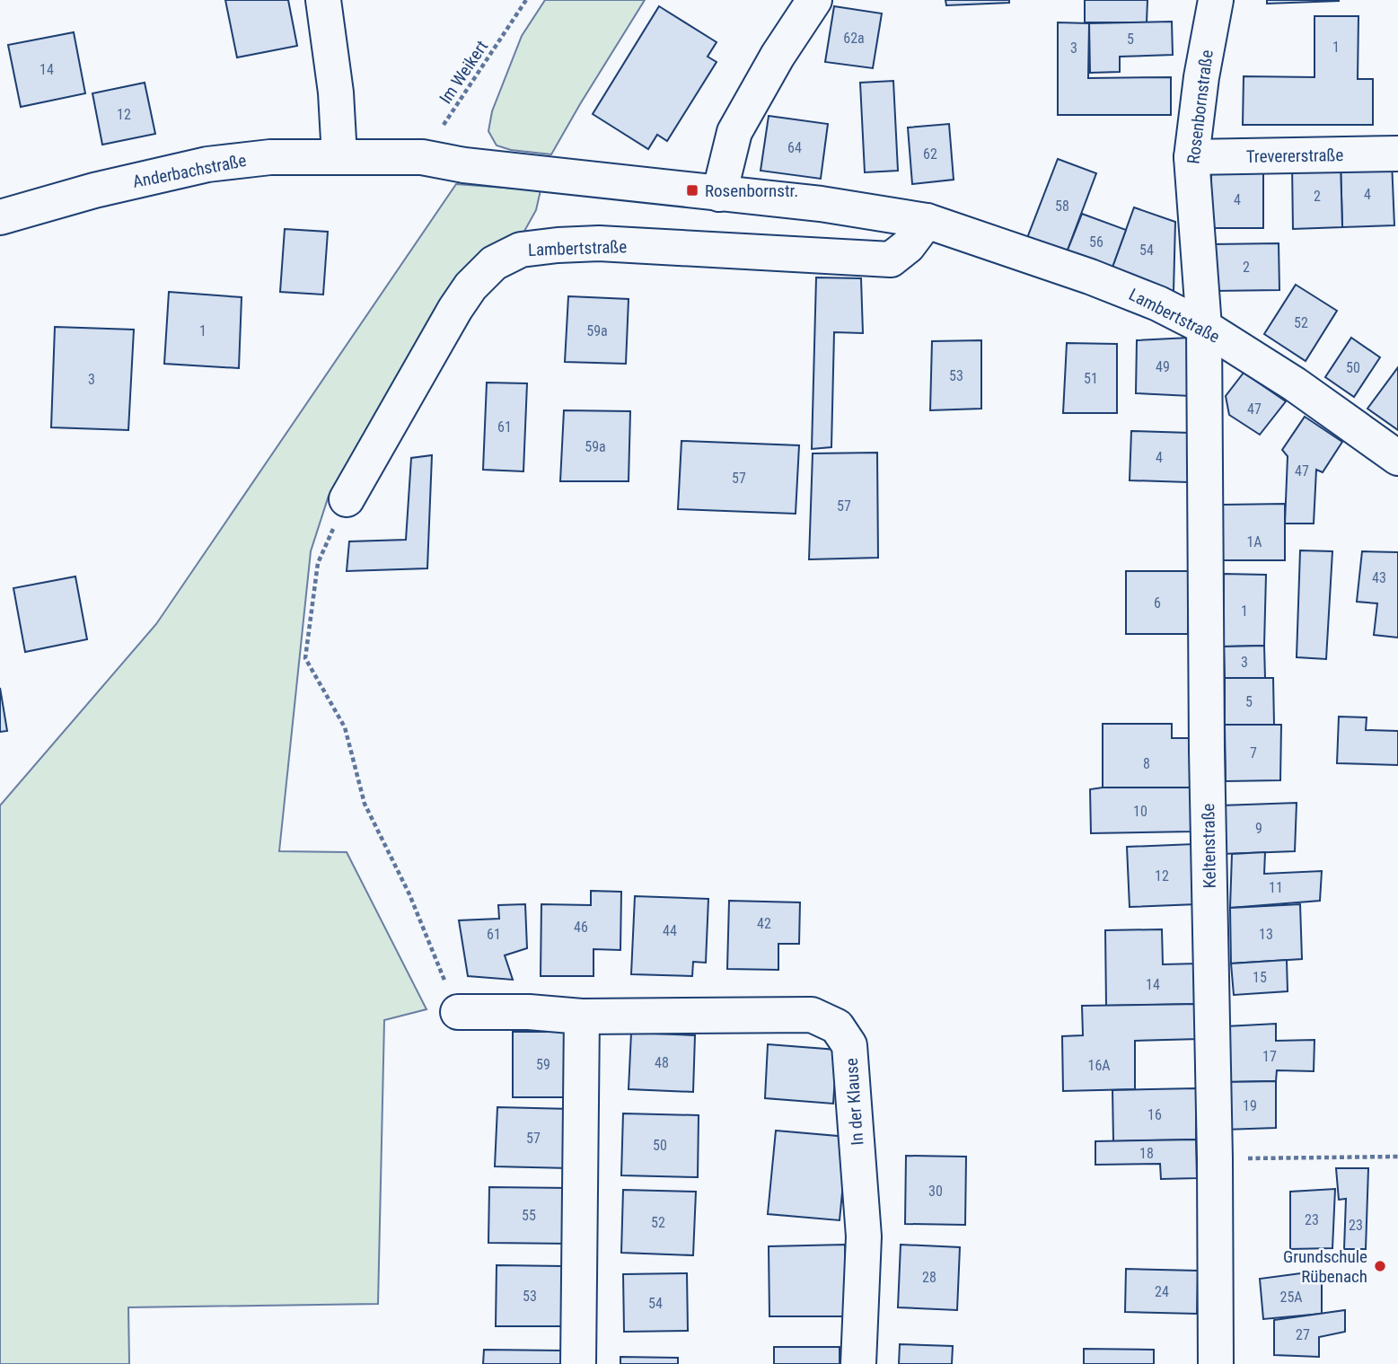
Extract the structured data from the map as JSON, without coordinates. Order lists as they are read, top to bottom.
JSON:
{
  "streets": {
    "street": [
      "Rosenbornstraße",
      "Trevererstraße",
      "Anderbachstraße",
      "Lambertstraße",
      "Keltenstraße",
      "In der Klause"
    ],
    "path": ["Im Weikert"]
  },
  "crossings": [
    ["Im Weikert", "Anderbachstraße"],
    ["Im Weikert", "Lambertstraße"],
    ["Rosenbornstraße", "Trevererstraße"],
    ["Rosenbornstraße", "Lambertstraße"],
    ["Rosenbornstraße", "Keltenstraße"],
    ["Anderbachstraße", "Lambertstraße"],
    ["Lambertstraße", "Keltenstraße"]
  ],
  "places": {
    "transit": ["Rosenbornstr."],
    "other": ["Grundschule Rübenach"]
  },
  "house_numbers": [
    "62a",
    "5",
    "1",
    "3",
    "14",
    "12",
    "64",
    "62",
    "4",
    "2",
    "4",
    "58",
    "56",
    "54",
    "2",
    "52",
    "1",
    "59a",
    "49",
    "50",
    "53",
    "51",
    "3",
    "47",
    "61",
    "59a",
    "4",
    "47",
    "57",
    "57",
    "1A",
    "43",
    "6",
    "1",
    "3",
    "5",
    "7",
    "8",
    "10",
    "9",
    "12",
    "11",
    "42",
    "46",
    "44",
    "61",
    "13",
    "15",
    "14",
    "17",
    "48",
    "59",
    "16A",
    "19",
    "16",
    "57",
    "50",
    "18",
    "30",
    "55",
    "23",
    "52",
    "23",
    "28",
    "24",
    "53",
    "25A",
    "54",
    "27"
  ]
}
